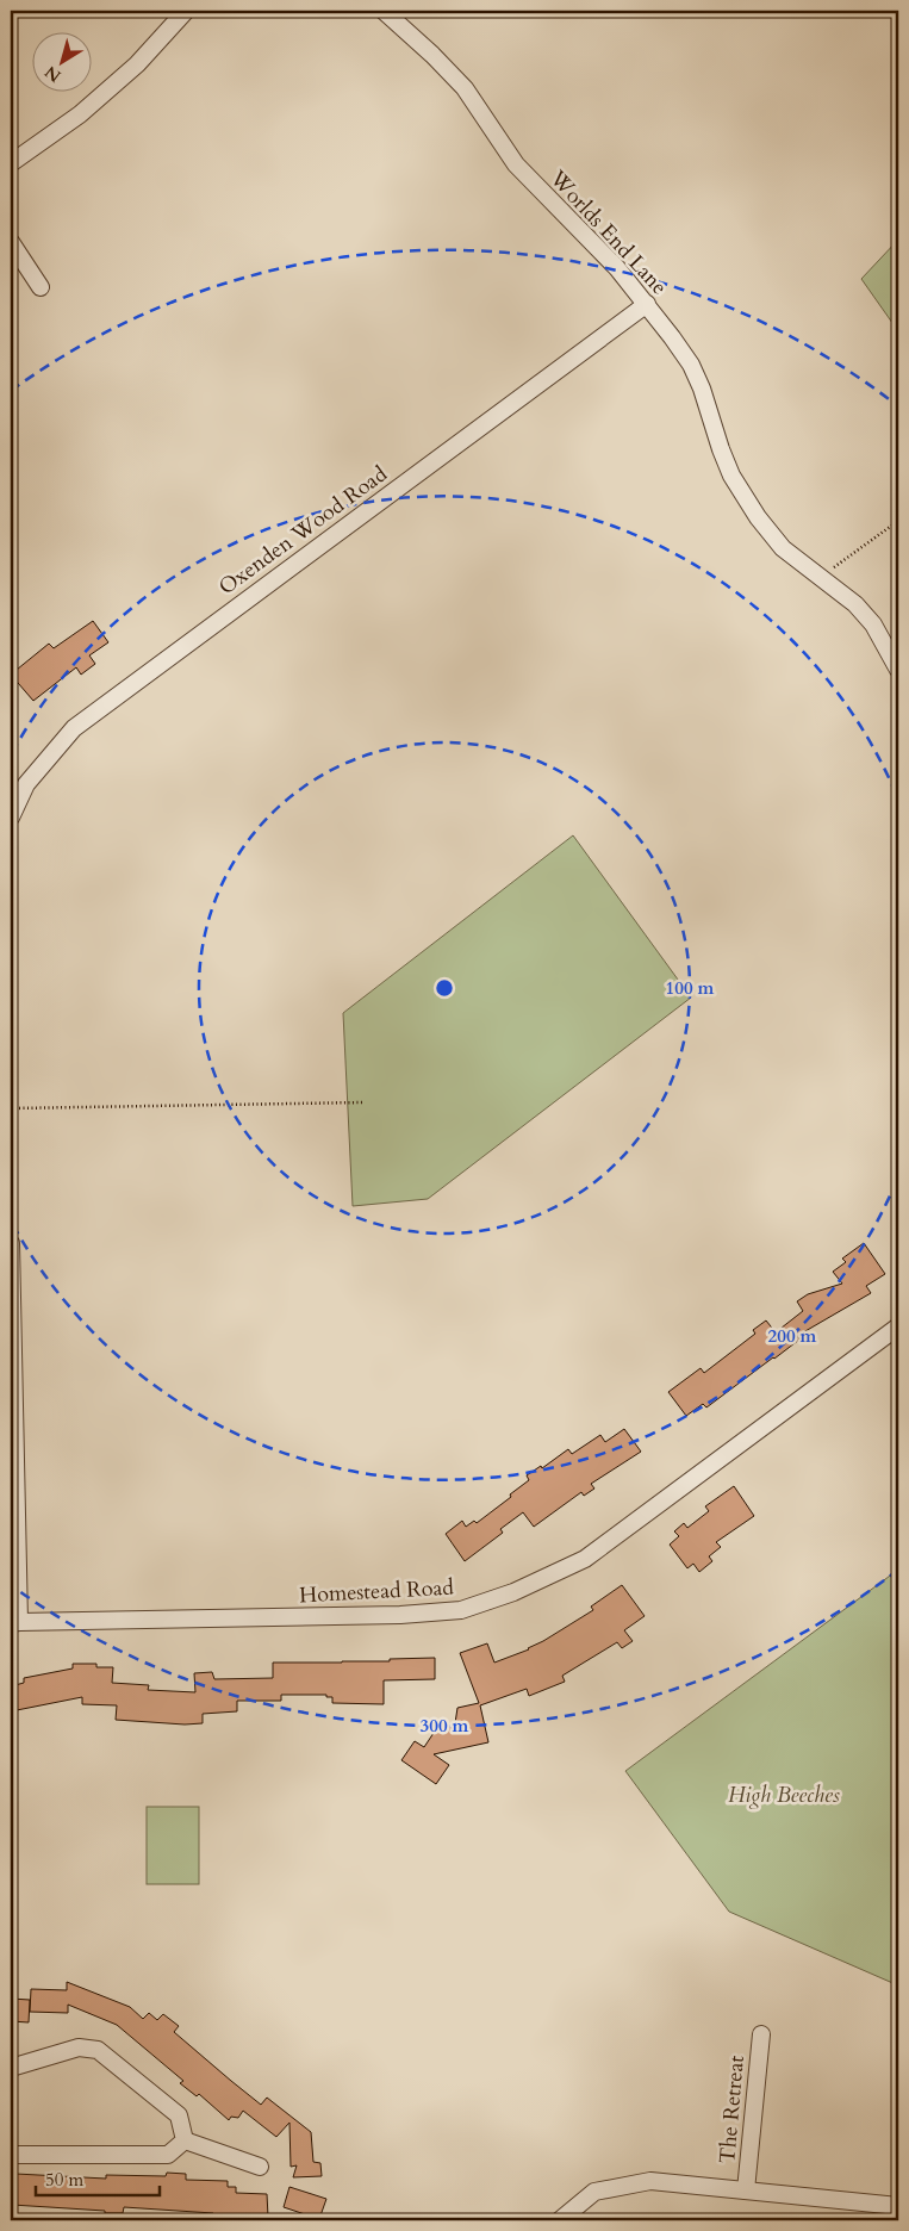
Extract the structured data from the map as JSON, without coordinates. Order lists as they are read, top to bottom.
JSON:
{
  "streets": {
    "street": [
      "Worlds End Lane",
      "Oxenden Wood Road",
      "Homestead Road",
      "The Retreat"
    ]
  },
  "crossings": [
    ["Worlds End Lane", "Oxenden Wood Road"]
  ],
  "parks": ["High Beeches"],
  "scale_bar": "50 m",
  "north": "bottom left",
  "rings": ["100 m", "200 m", "300 m"]
}
